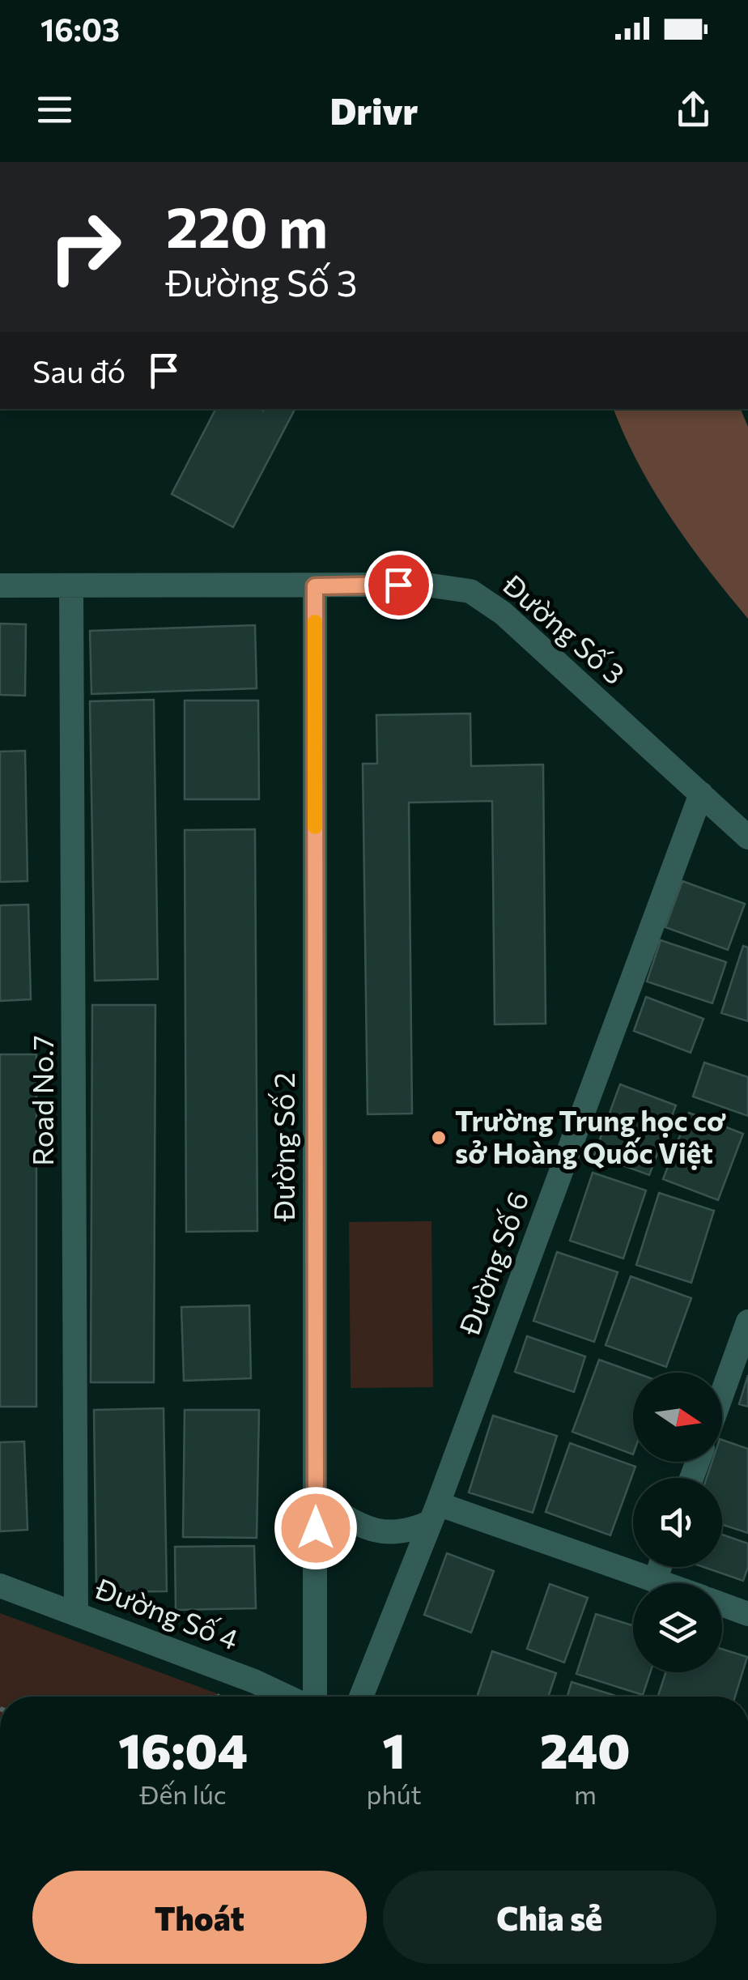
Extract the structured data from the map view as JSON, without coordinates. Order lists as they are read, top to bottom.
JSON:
{
  "streets": {
    "street": [
      "Đường Số 3",
      "Road No.7",
      "Đường Số 2",
      "Đường Số 6",
      "Đường Số 4"
    ]
  },
  "crossings": [
    ["Đường Số 3", "Road No.7"],
    ["Đường Số 3", "Đường Số 2"],
    ["Đường Số 3", "Đường Số 6"],
    ["Road No.7", "Đường Số 4"]
  ],
  "places": ["Trường Trung học cơ sở Hoàng Quốc Việt"],
  "north": "right",
  "page": {
    "status": "16:03",
    "header": "Drivr",
    "turn": ["220 m", "Đường Số 3"],
    "then": "Sau đó",
    "eta": [
      "16:04",
      "Đến lúc",
      "1",
      "phút",
      "240",
      "m"
    ],
    "buttons": ["Thoát", "Chia sẻ"]
  }
}
